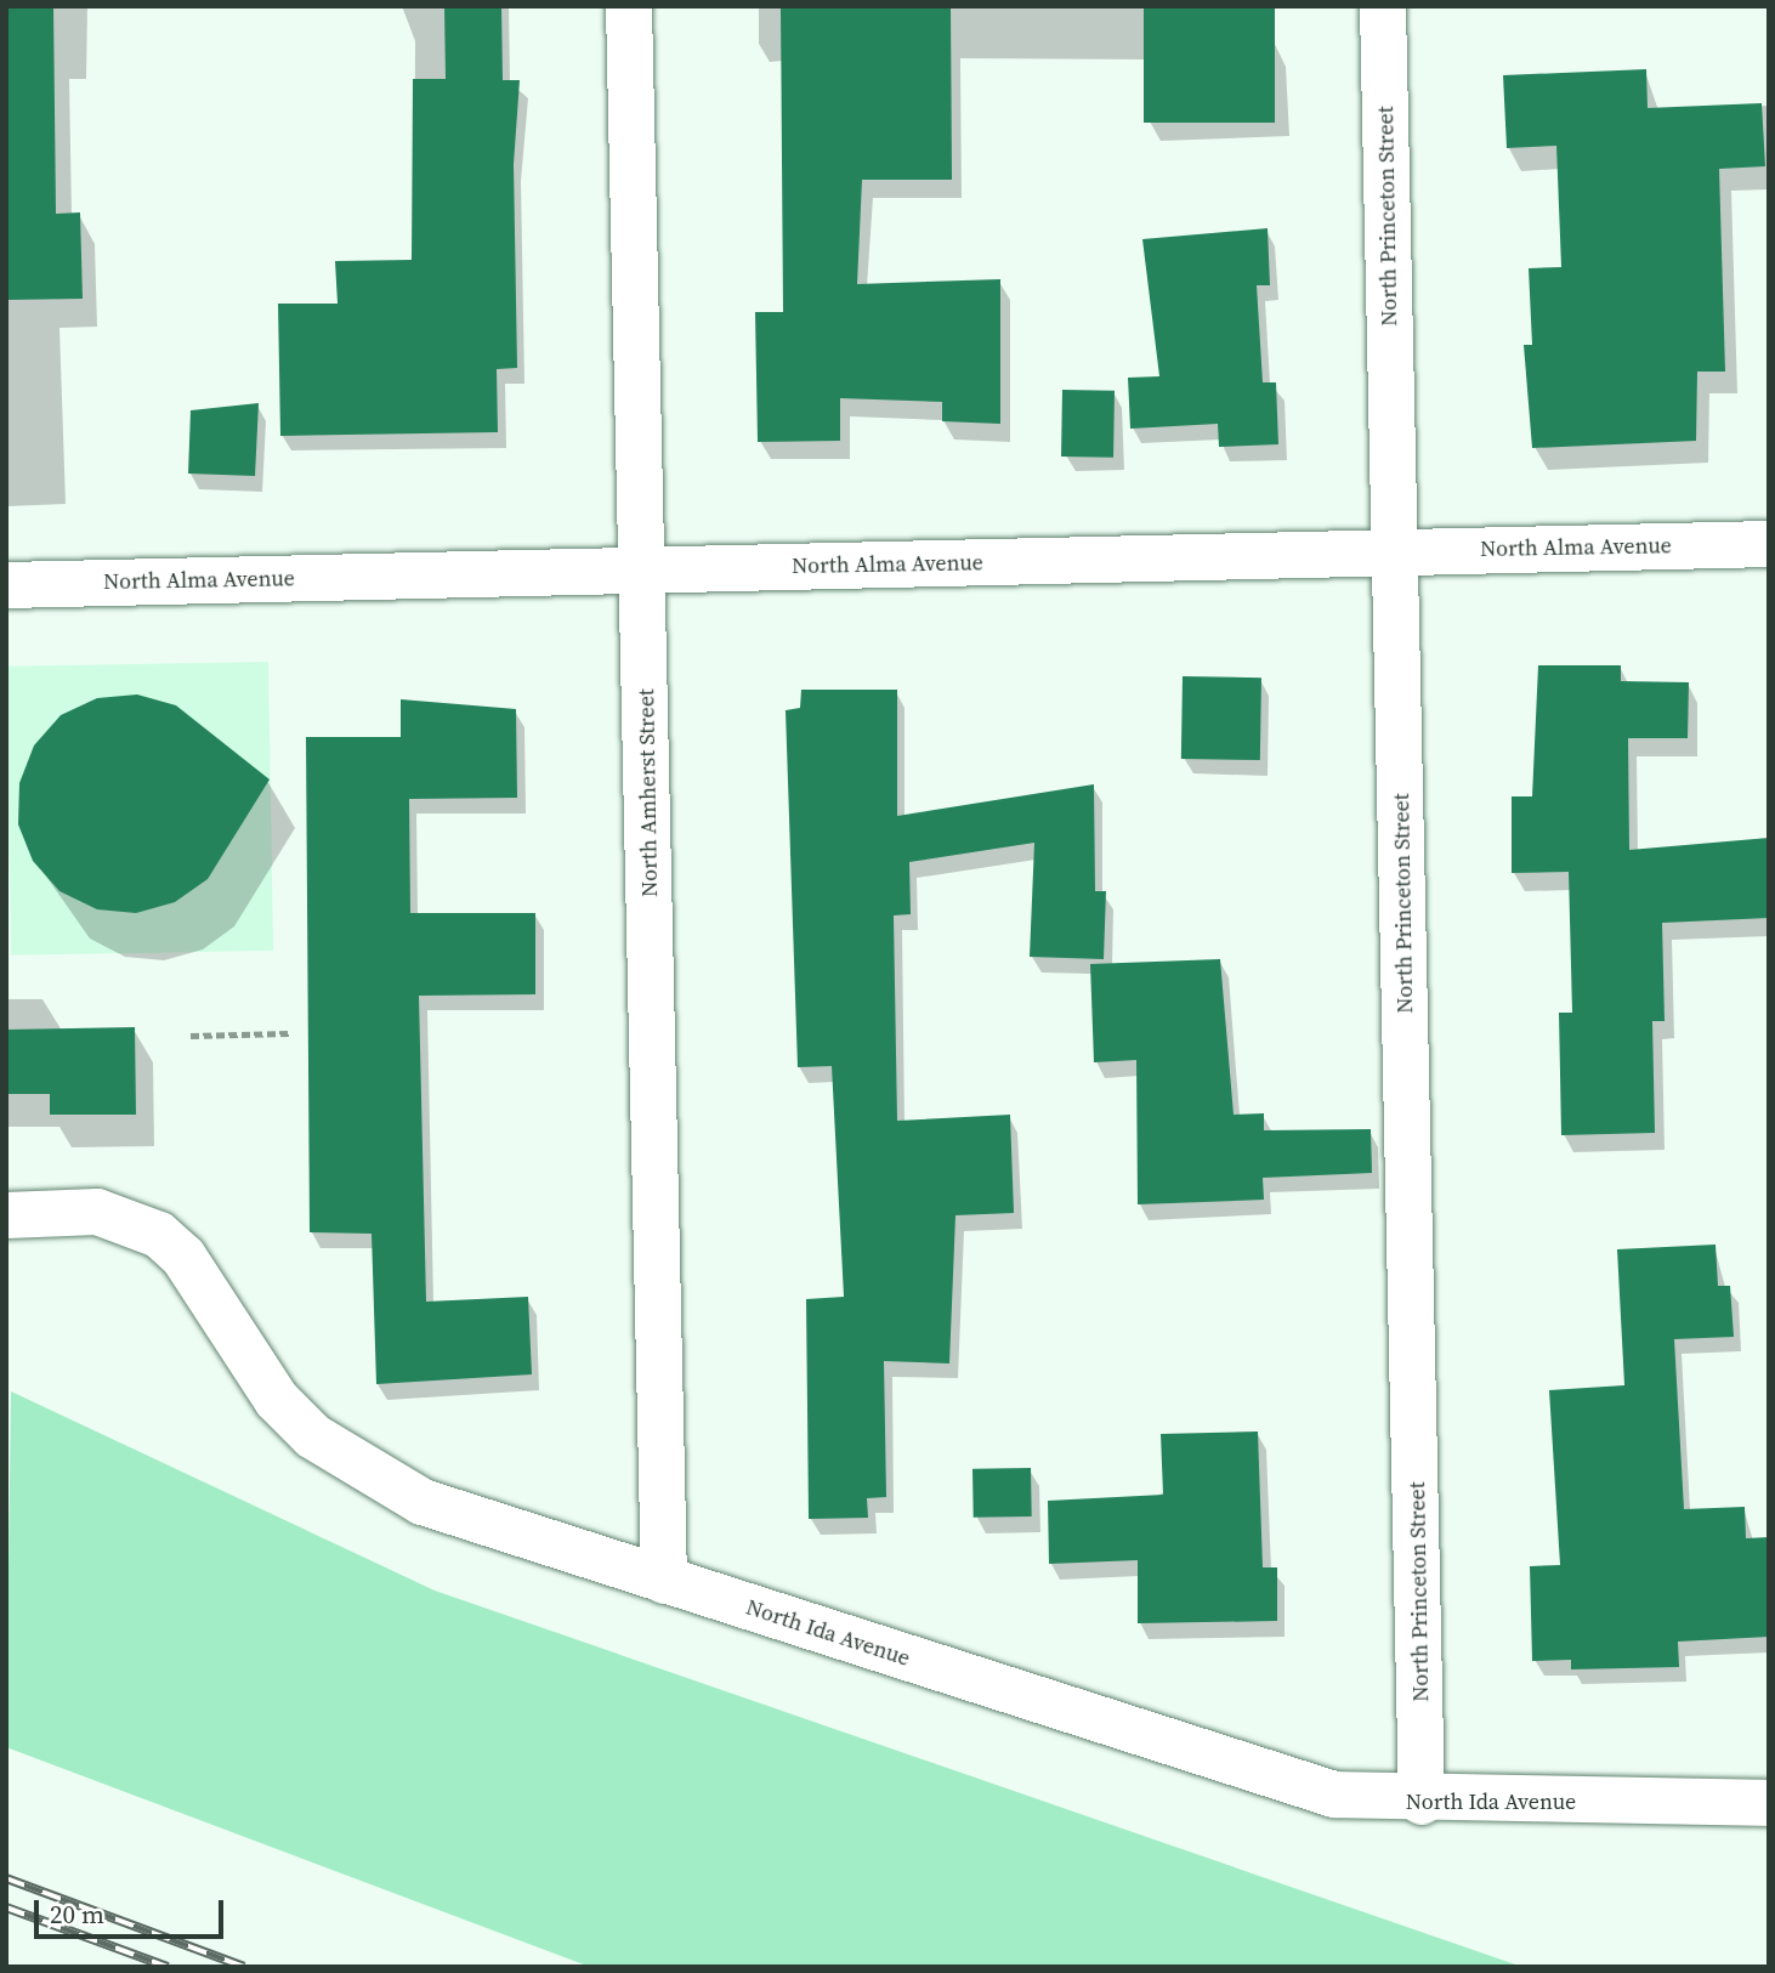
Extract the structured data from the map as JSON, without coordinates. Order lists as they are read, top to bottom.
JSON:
{
  "streets": {
    "street": [
      "North Princeton Street",
      "North Alma Avenue",
      "North Amherst Street",
      "North Ida Avenue"
    ]
  },
  "crossings": [
    ["North Princeton Street", "North Alma Avenue"],
    ["North Princeton Street", "North Ida Avenue"],
    ["North Alma Avenue", "North Amherst Street"],
    ["North Amherst Street", "North Ida Avenue"]
  ],
  "scale_bar": "20 m"
}
